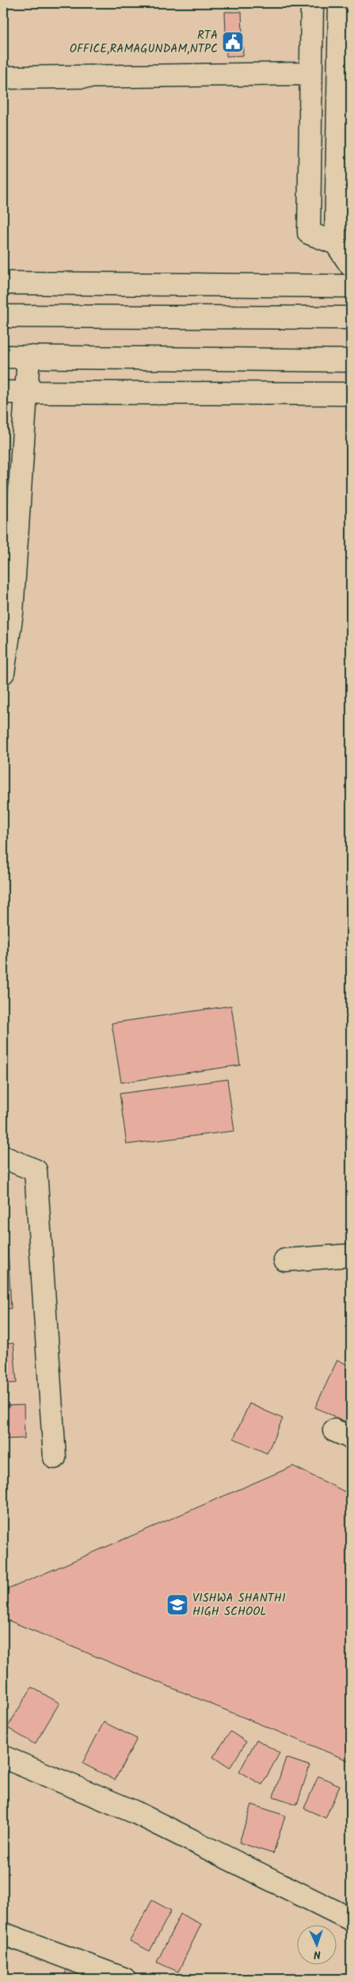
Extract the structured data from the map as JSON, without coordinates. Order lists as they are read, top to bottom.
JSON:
{
  "places": {
    "public building": ["RTA OFFICE,RAMAGUNDAM,NTPC"],
    "school or university": ["VISHWA SHANTHI HIGH SCHOOL"]
  },
  "north": "bottom"
}
